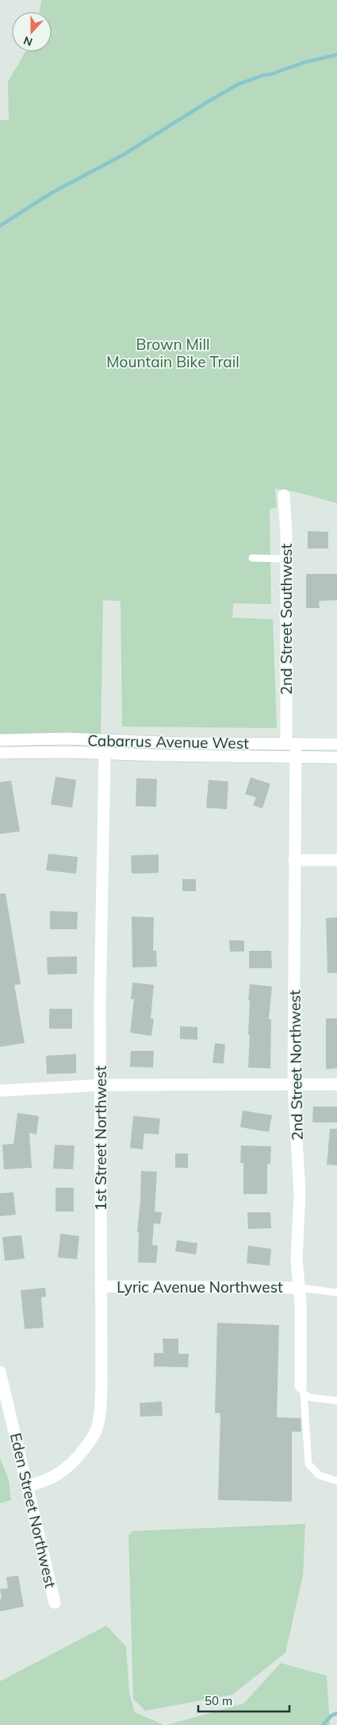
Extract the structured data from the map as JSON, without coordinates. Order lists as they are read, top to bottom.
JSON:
{
  "streets": {
    "street": [
      "2nd Street Southwest",
      "Cabarrus Avenue West",
      "2nd Street Northwest",
      "1st Street Northwest",
      "Lyric Avenue Northwest",
      "Eden Street Northwest"
    ]
  },
  "crossings": [
    ["2nd Street Southwest", "Cabarrus Avenue West"],
    ["2nd Street Southwest", "2nd Street Northwest"],
    ["Cabarrus Avenue West", "2nd Street Northwest"],
    ["Cabarrus Avenue West", "1st Street Northwest"],
    ["2nd Street Northwest", "Lyric Avenue Northwest"],
    ["1st Street Northwest", "Lyric Avenue Northwest"],
    ["1st Street Northwest", "Eden Street Northwest"]
  ],
  "parks": ["Brown Mill Mountain Bike Trail"],
  "scale_bar": "50 m",
  "north": "bottom"
}
